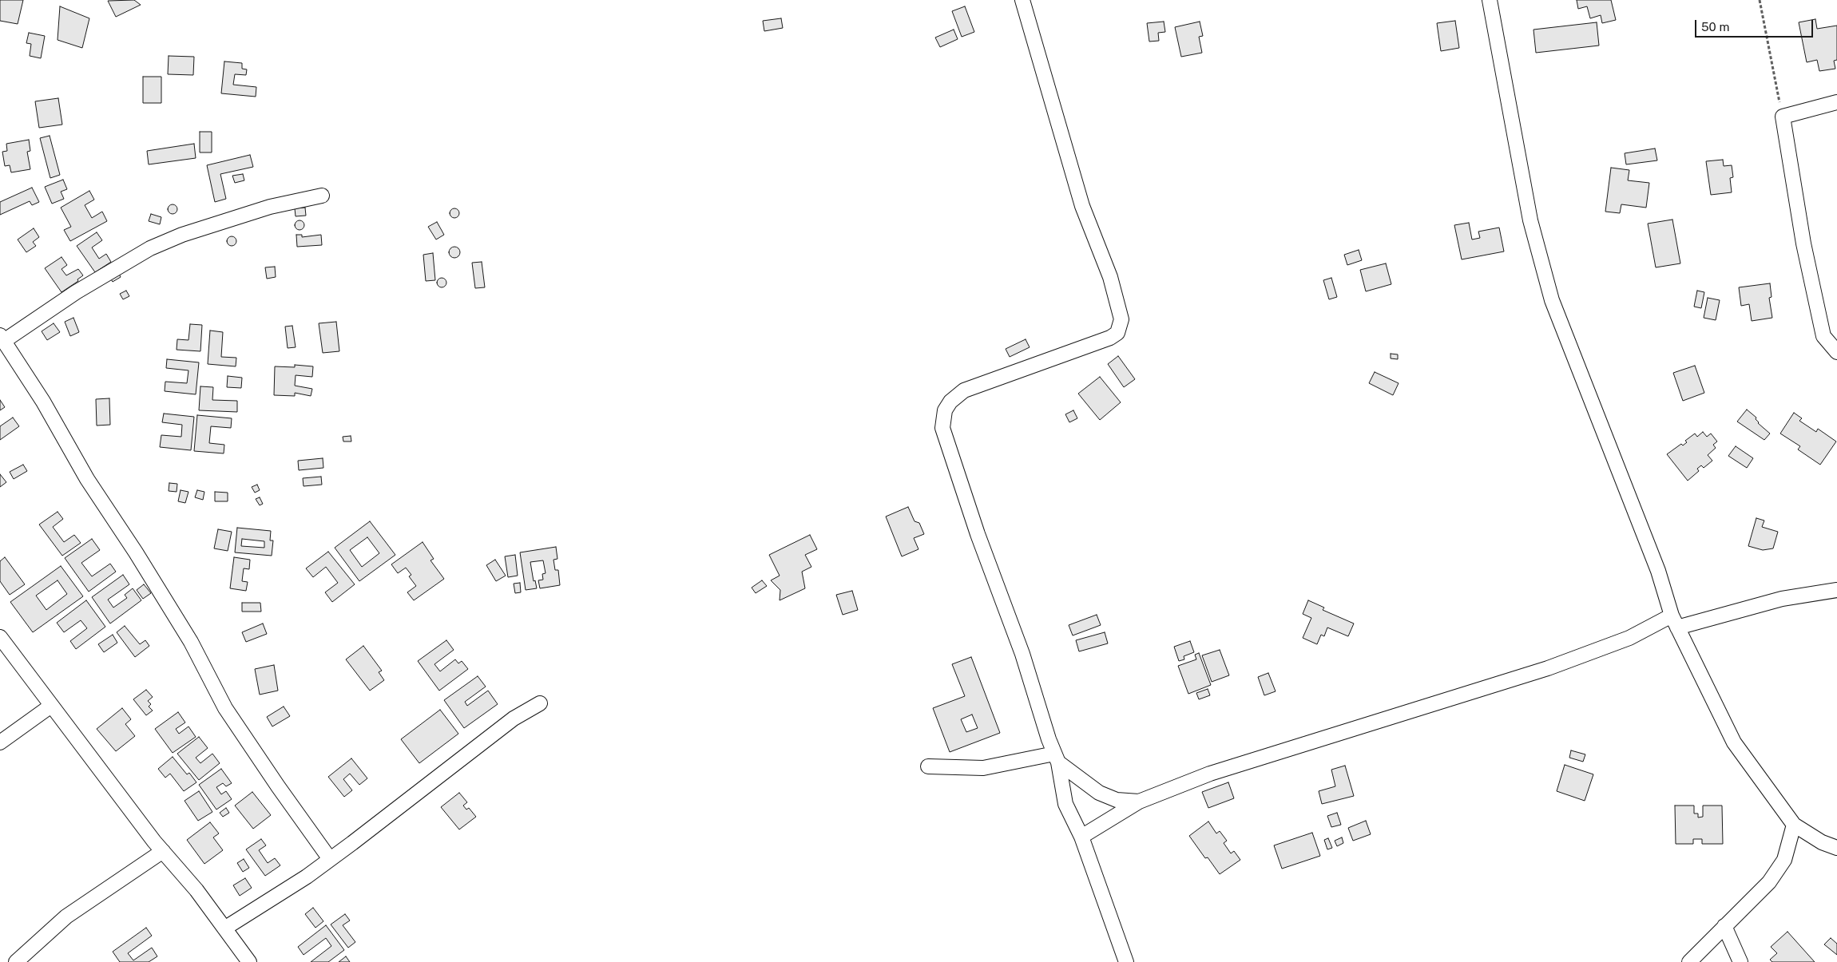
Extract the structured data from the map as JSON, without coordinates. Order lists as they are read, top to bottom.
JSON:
{
  "scale_bar": "50 m"
}
